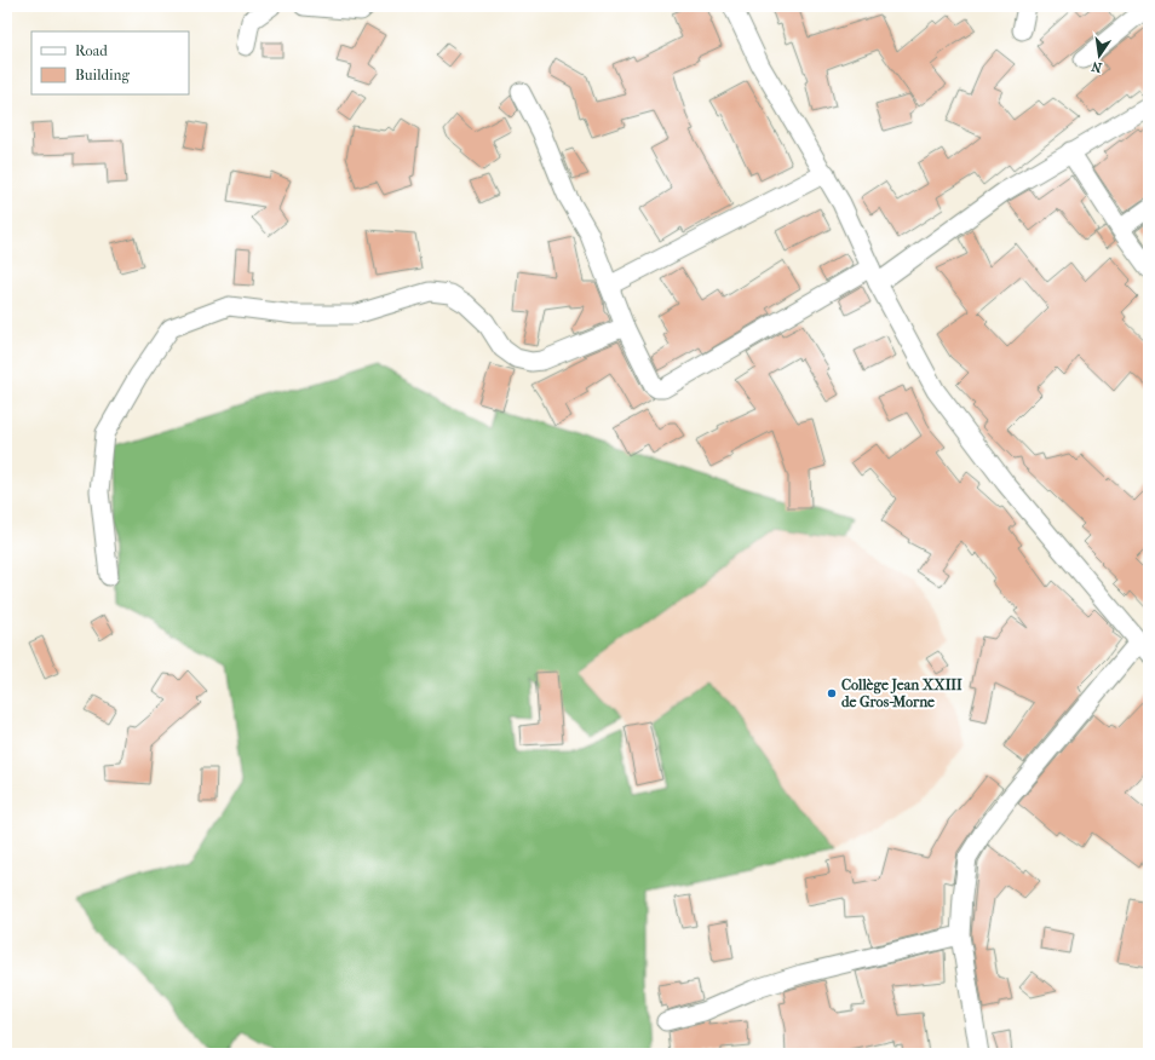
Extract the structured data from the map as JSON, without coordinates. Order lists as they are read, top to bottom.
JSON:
{
  "places": ["Collège Jean XXIII de Gros-Morne"],
  "legend": ["Road", "Building"],
  "north": "bottom"
}
